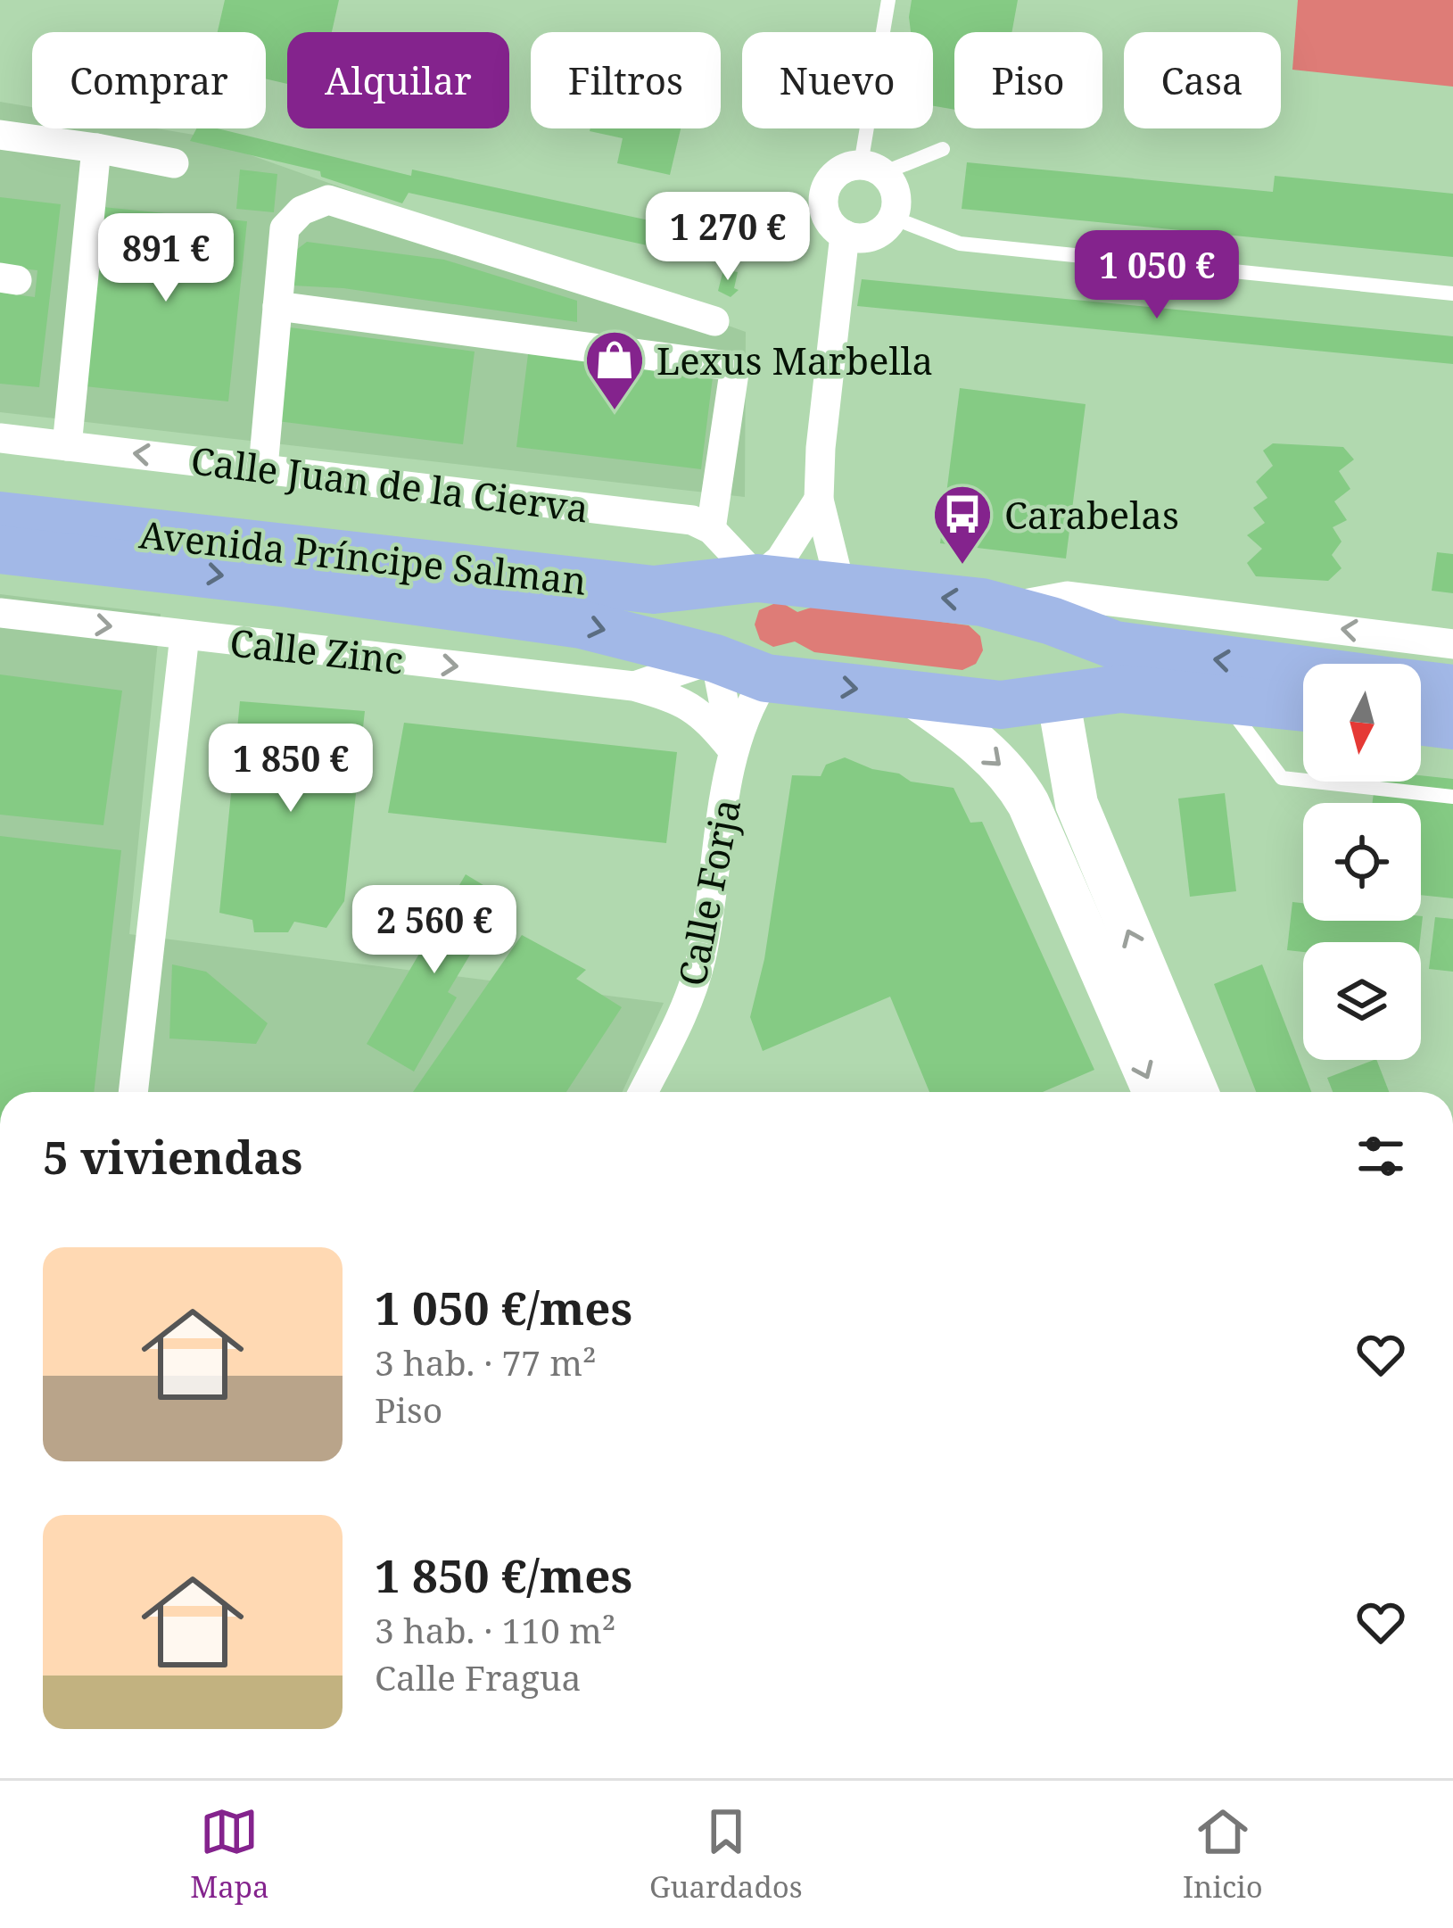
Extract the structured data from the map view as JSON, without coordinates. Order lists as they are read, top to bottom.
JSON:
{
  "streets": {
    "main road": ["Avenida Príncipe Salman"],
    "street": ["Calle Juan de la Cierva", "Calle Zinc", "Calle Forja"]
  },
  "crossings": [
    ["Avenida Príncipe Salman", "Calle Zinc"],
    ["Avenida Príncipe Salman", "Calle Forja"],
    ["Calle Zinc", "Calle Forja"]
  ],
  "one_way": ["Calle Zinc"],
  "places": {
    "shop": ["Lexus Marbella"],
    "bus stop": ["Carabelas"]
  },
  "north": "bottom",
  "page": {
    "chip": [
      "Comprar",
      "Alquilar",
      "Filtros",
      "Nuevo",
      "Piso",
      "Casa"
    ],
    "price": [
      "1 270 €",
      "891 €",
      "1 050 €",
      "1 850 €",
      "2 560 €"
    ],
    "heading": "5 viviendas",
    "list": [
      {
        "name": "1 050 €/mes",
        "note": "3 hab. · 77 m² · Piso"
      },
      {
        "name": "1 850 €/mes",
        "note": "3 hab. · 110 m² · Calle Fragua"
      }
    ],
    "tabs": ["Mapa", "Guardados", "Inicio"]
  }
}
